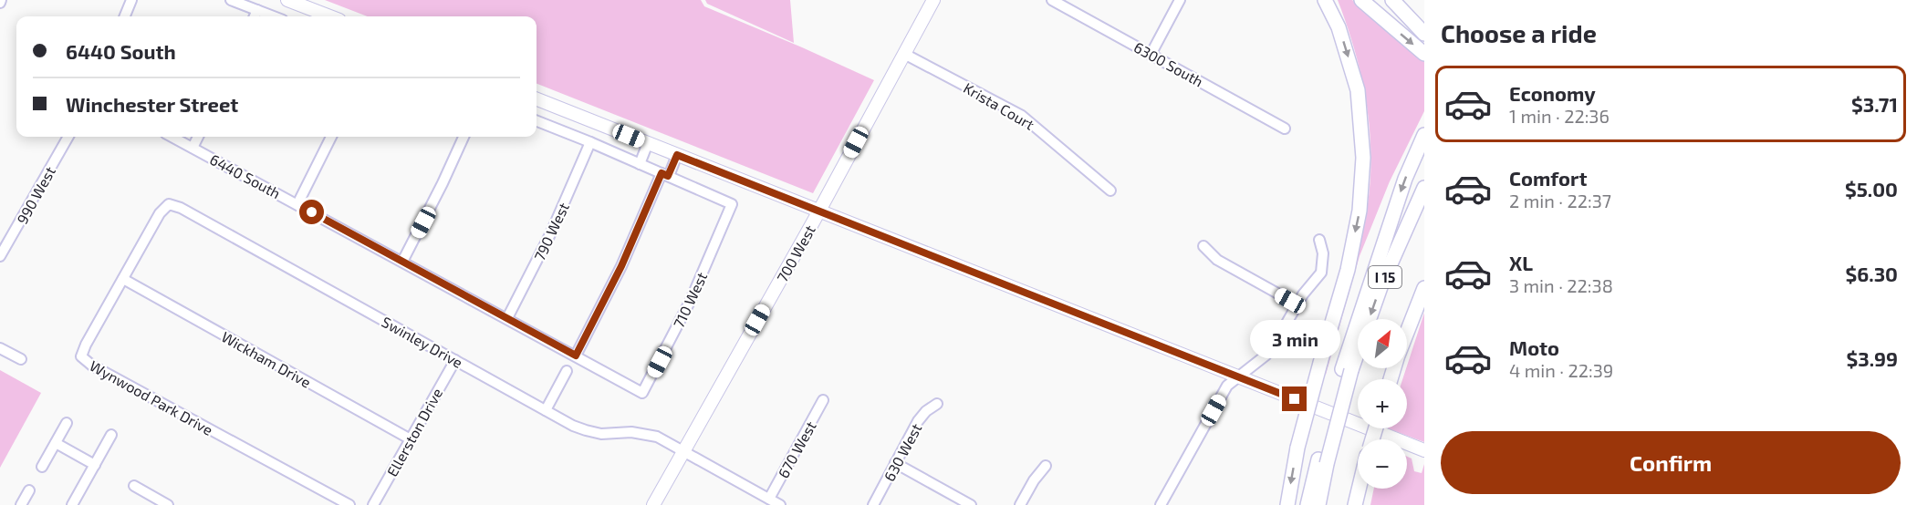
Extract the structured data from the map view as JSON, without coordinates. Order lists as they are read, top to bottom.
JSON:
{
  "streets": {
    "highway": ["I 15"],
    "main road": ["700 West"],
    "street": [
      "6300 South",
      "Krista Court",
      "6440 South",
      "990 West",
      "790 West",
      "710 West",
      "Swinley Drive",
      "Wickham Drive",
      "Wynwood Park Drive",
      "Ellerston Drive",
      "670 West",
      "630 West"
    ]
  },
  "crossings": [
    ["Krista Court", "700 West"],
    ["6440 South", "790 West"],
    ["6440 South", "710 West"],
    ["700 West", "Swinley Drive"],
    ["Swinley Drive", "Wynwood Park Drive"],
    ["Swinley Drive", "Ellerston Drive"],
    ["Swinley Drive", "670 West"],
    ["Wickham Drive", "Wynwood Park Drive"],
    ["Wickham Drive", "Ellerston Drive"]
  ],
  "north": "top right",
  "page": {
    "heading": "Choose a ride",
    "banner": ["6440 South", "Winchester Street"],
    "list": [
      {
        "name": "Economy",
        "note": "1 min · 22:36",
        "value": "$3.71"
      },
      {
        "name": "Comfort",
        "note": "2 min · 22:37",
        "value": "$5.00"
      },
      {
        "name": "XL",
        "note": "3 min · 22:38",
        "value": "$6.30"
      },
      {
        "name": "Moto",
        "note": "4 min · 22:39",
        "value": "$3.99"
      }
    ],
    "map_buttons": ["+", "−"],
    "bubble": "3 min",
    "buttons": "Confirm"
  }
}
